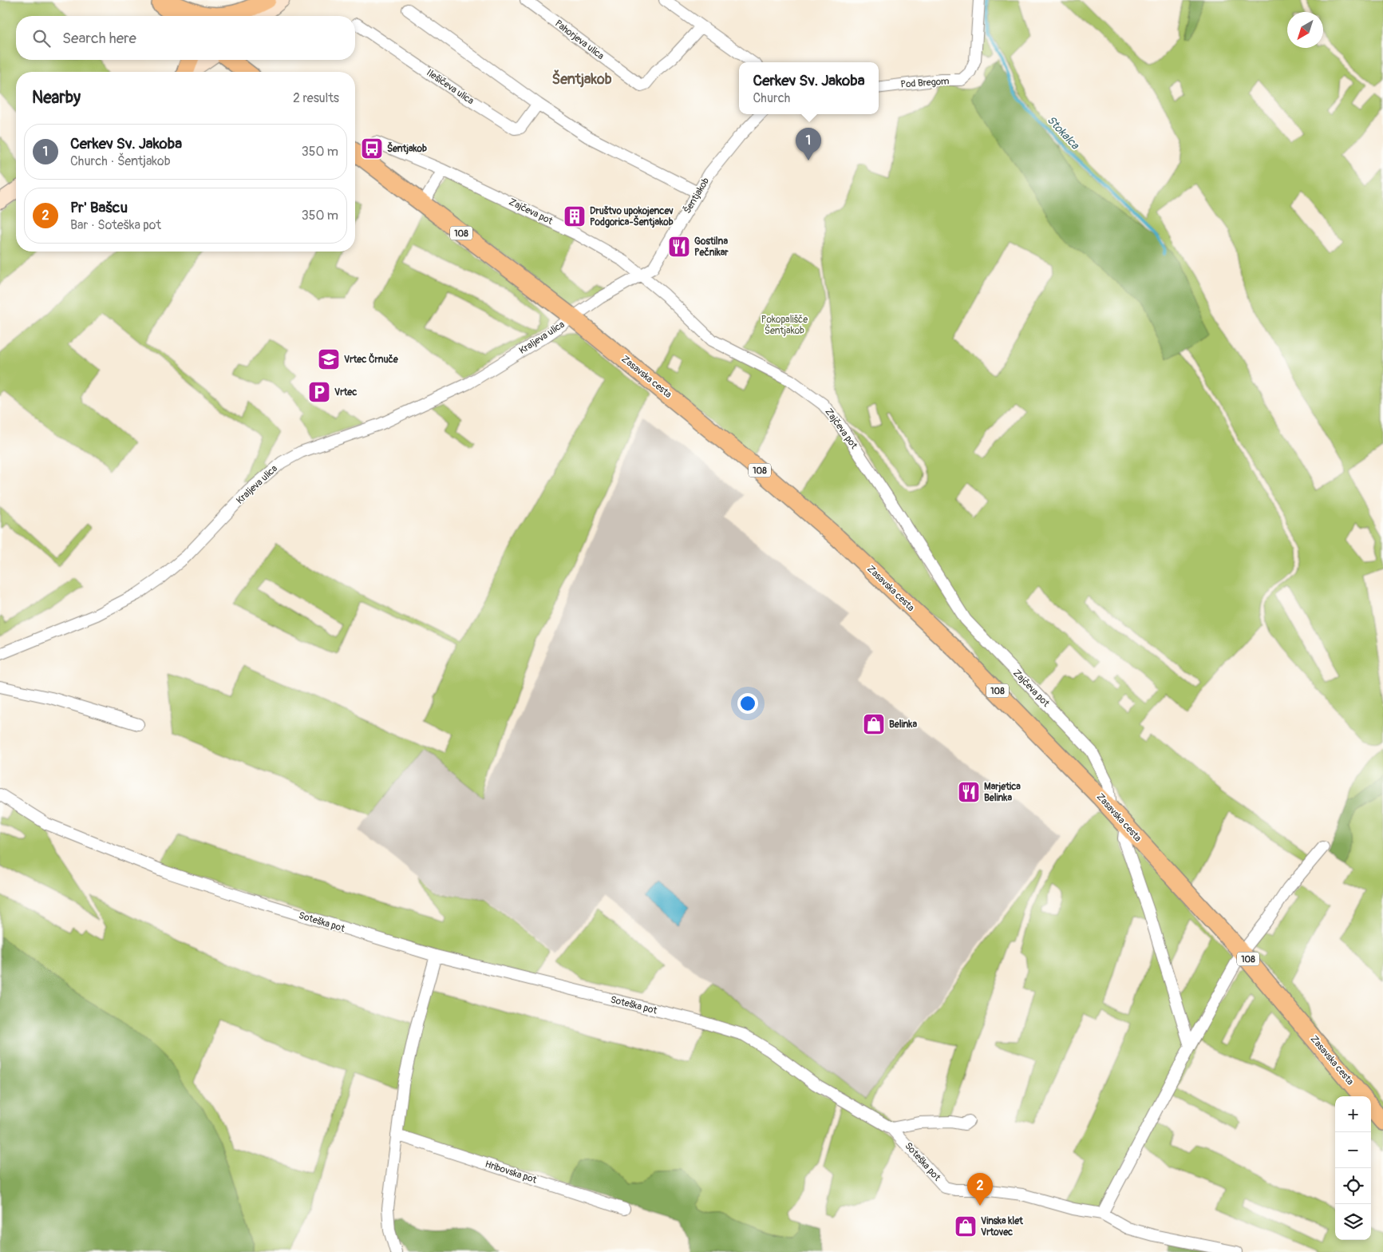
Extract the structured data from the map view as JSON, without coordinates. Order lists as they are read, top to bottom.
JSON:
{
  "streets": {
    "main road": ["108", "Zasavska cesta"],
    "street": [
      "Pahorjeva ulica",
      "Pod Bregom",
      "Ilešičeva ulica",
      "Šentjakob",
      "Zajčeva pot",
      "Kraljeva ulica",
      "Soteška pot",
      "Hribovska pot"
    ]
  },
  "crossings": [
    ["Šentjakob", "Zajčeva pot"],
    ["Šentjakob", "Kraljeva ulica"],
    ["Šentjakob", "Zasavska cesta"],
    ["Zajčeva pot", "Zasavska cesta"],
    ["Kraljeva ulica", "Zasavska cesta"]
  ],
  "districts": ["Šentjakob"],
  "water": ["Stokalca"],
  "parks": ["Pokopališče Šentjakob"],
  "places": {
    "bus stop": ["Šentjakob"],
    "building": ["Društvo upokojencev Podgorica-Šentjakob"],
    "restaurant": ["Gostilna Pečnikar", "Marjetica Belinka"],
    "school or university": ["Vrtec Črnuče"],
    "parking": ["Vrtec"],
    "shop": ["Belinka", "Vinska klet Vrtovec"]
  },
  "north": "bottom left",
  "page": {
    "search": "Search here",
    "popup": ["Cerkev Sv. Jakoba", "Church"],
    "heading": ["Nearby", "2 results"],
    "list": [
      {
        "mark": "1",
        "name": "Cerkev Sv. Jakoba",
        "note": "Church · Šentjakob",
        "value": "350 m"
      },
      {
        "mark": "2",
        "name": "Pr' Bašcu",
        "note": "Bar · Soteška pot",
        "value": "350 m"
      }
    ],
    "pins": ["1", "2"],
    "map_buttons": ["+", "−"]
  }
}
